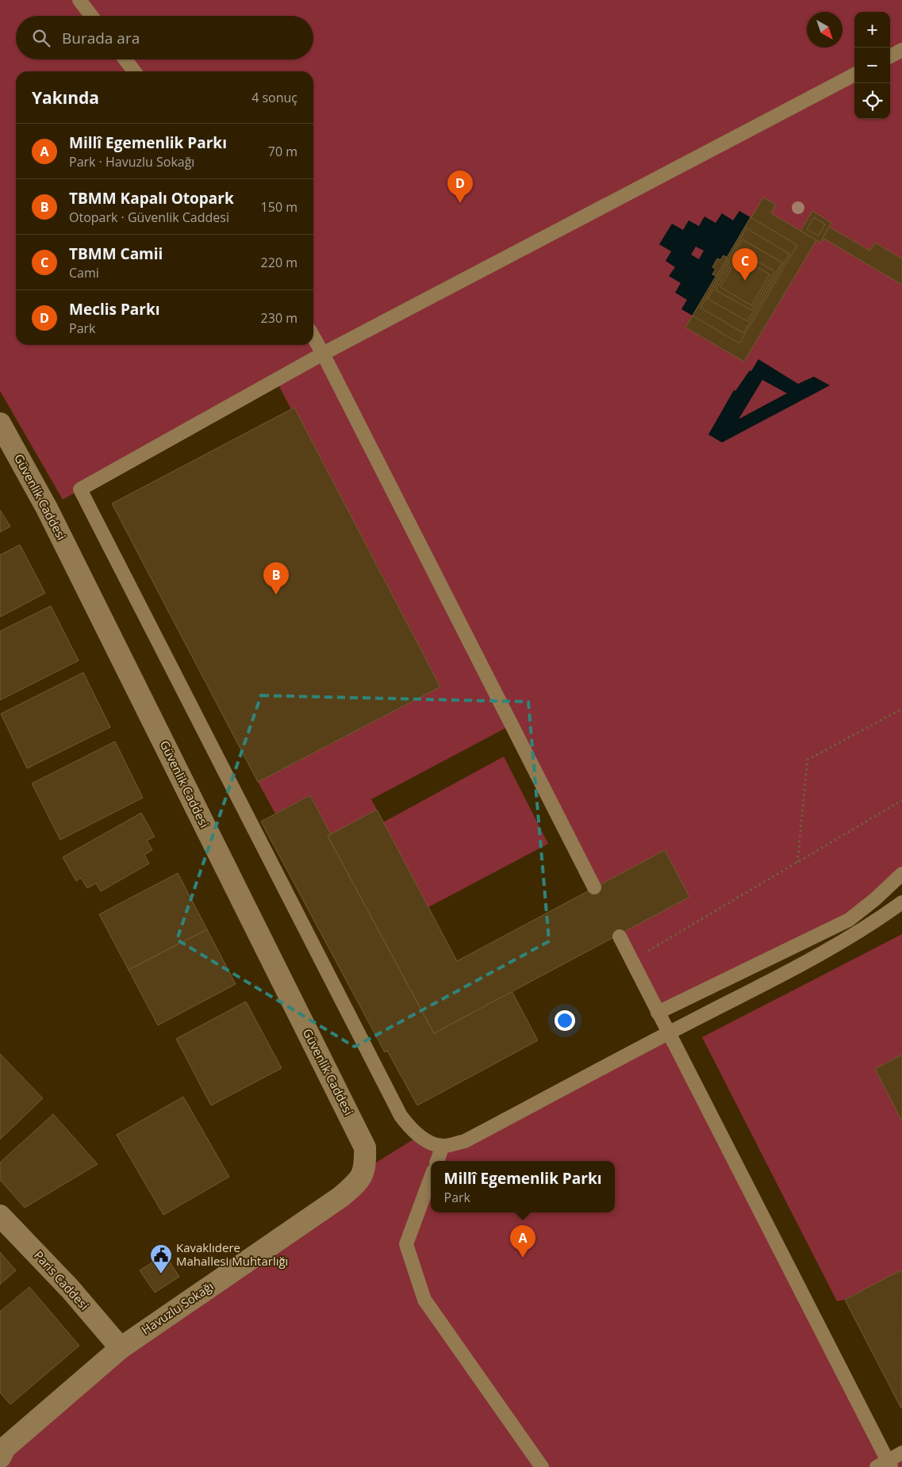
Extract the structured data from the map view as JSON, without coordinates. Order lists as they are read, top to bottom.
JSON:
{
  "streets": {
    "main road": ["Güvenlik Caddesi", "Paris Caddesi", "Havuzlu Sokağı"]
  },
  "crossings": [
    ["Güvenlik Caddesi", "Havuzlu Sokağı"],
    ["Paris Caddesi", "Havuzlu Sokağı"]
  ],
  "places": {
    "public building": ["Kavaklıdere Mahallesi Muhtarlığı"]
  },
  "north": "bottom right",
  "page": {
    "map_buttons": ["+", "−"],
    "search": "Burada ara",
    "heading": ["Yakında", "4 sonuç"],
    "list": [
      {
        "mark": "A",
        "name": "Millî Egemenlik Parkı",
        "note": "Park · Havuzlu Sokağı",
        "value": "70 m"
      },
      {
        "mark": "B",
        "name": "TBMM Kapalı Otopark",
        "note": "Otopark · Güvenlik Caddesi",
        "value": "150 m"
      },
      {
        "mark": "C",
        "name": "TBMM Camii",
        "note": "Cami",
        "value": "220 m"
      },
      {
        "mark": "D",
        "name": "Meclis Parkı",
        "note": "Park",
        "value": "230 m"
      }
    ],
    "pins": [
      "D",
      "C",
      "B",
      "A"
    ],
    "popup": ["Millî Egemenlik Parkı", "Park"]
  }
}
